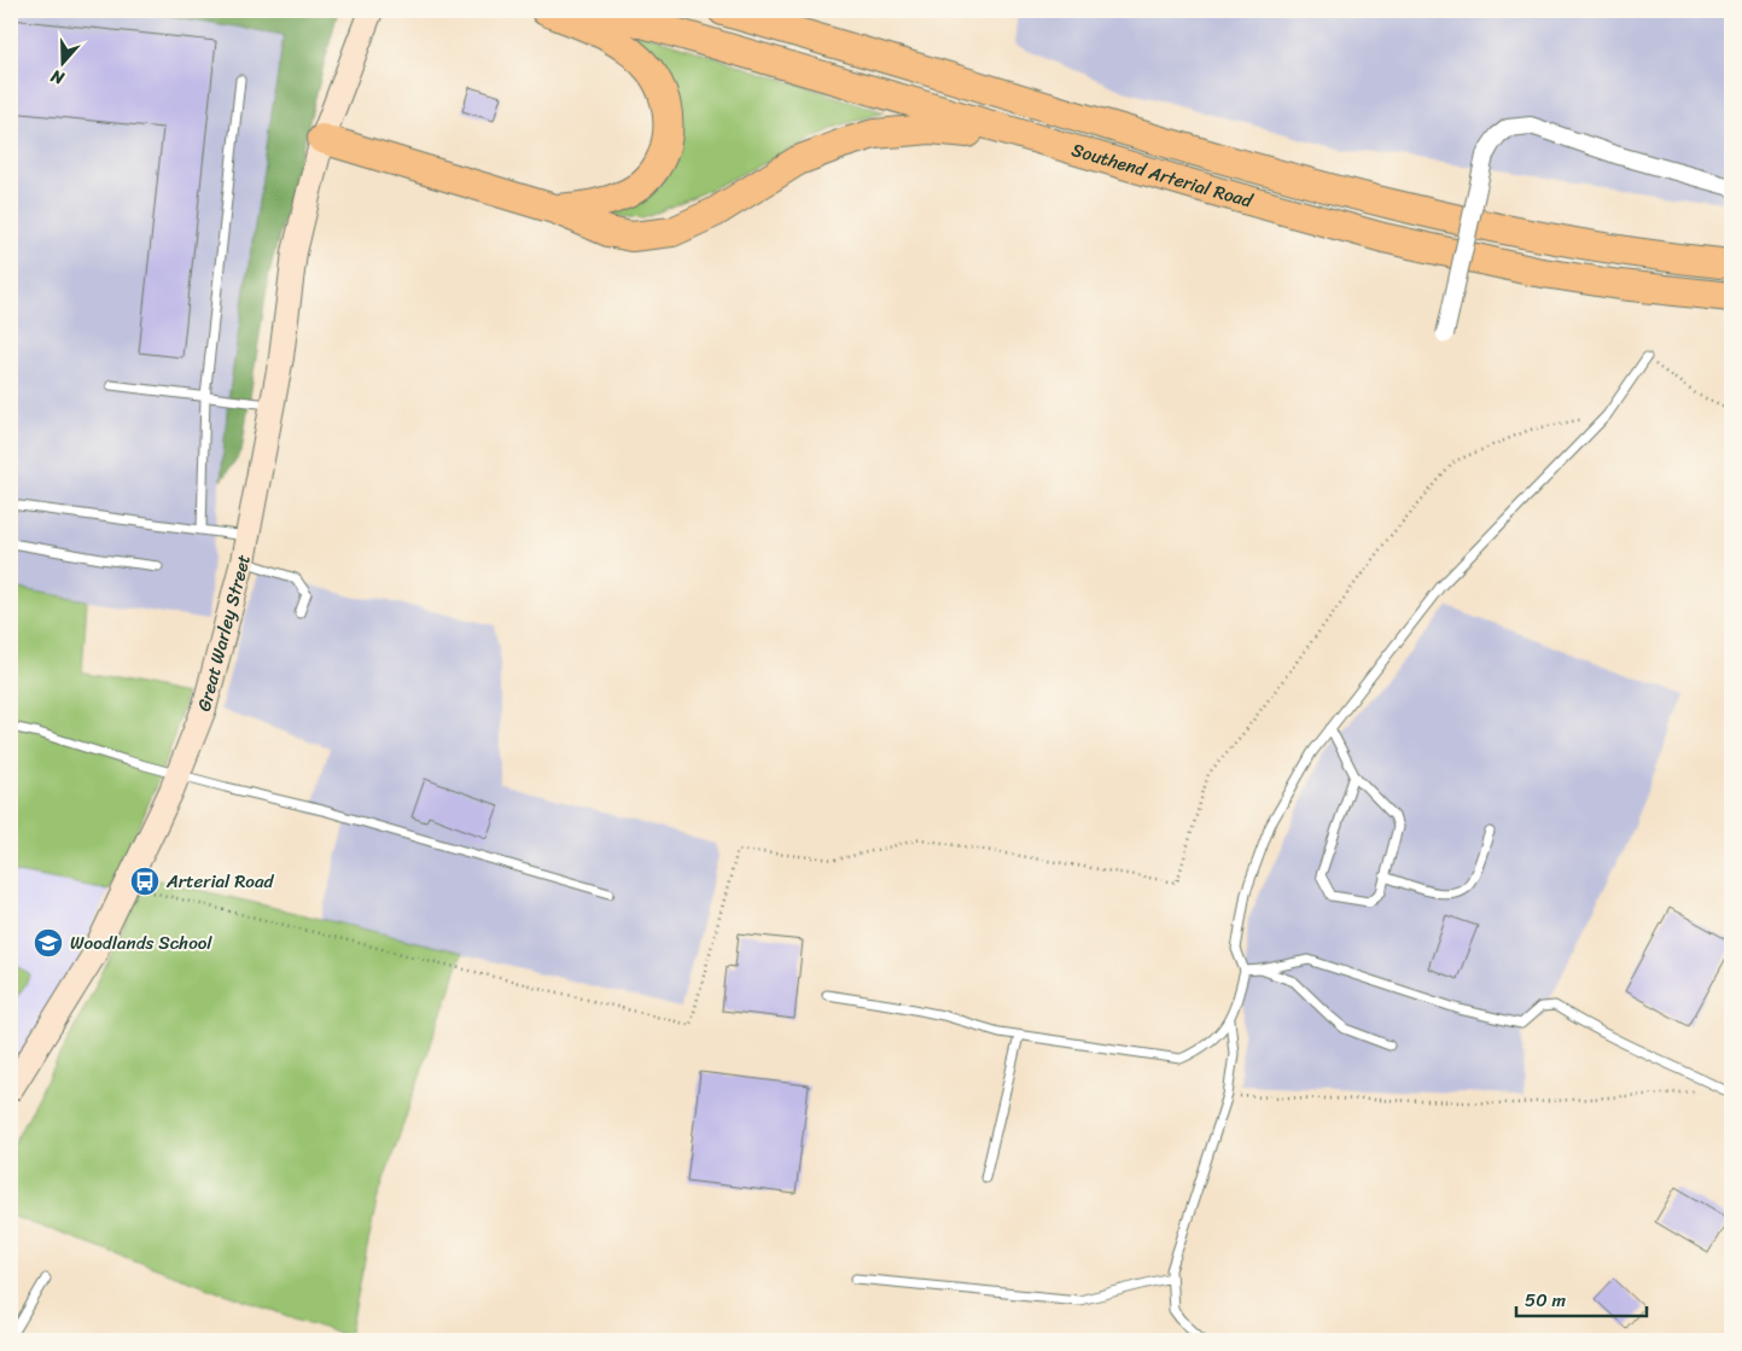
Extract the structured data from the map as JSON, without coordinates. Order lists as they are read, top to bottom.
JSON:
{
  "streets": {
    "highway": ["Southend Arterial Road"],
    "main road": ["Great Warley Street"]
  },
  "places": {
    "bus stop": ["Arterial Road"],
    "school or university": ["Woodlands School"]
  },
  "scale_bar": "50 m",
  "north": "bottom"
}
